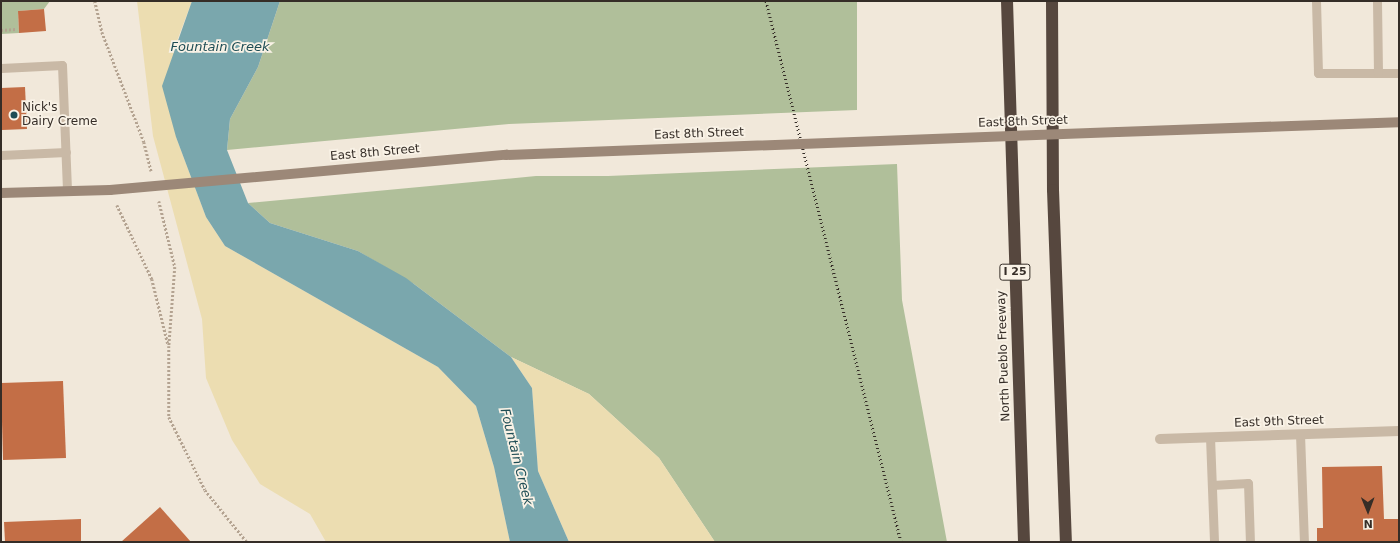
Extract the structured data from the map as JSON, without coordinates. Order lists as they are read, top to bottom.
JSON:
{
  "streets": {
    "highway": ["I 25", "North Pueblo Freeway"],
    "street": ["East 8th Street", "East 9th Street"]
  },
  "water": ["Fountain Creek"],
  "places": ["Nick's Dairy Creme"],
  "north": "bottom"
}
